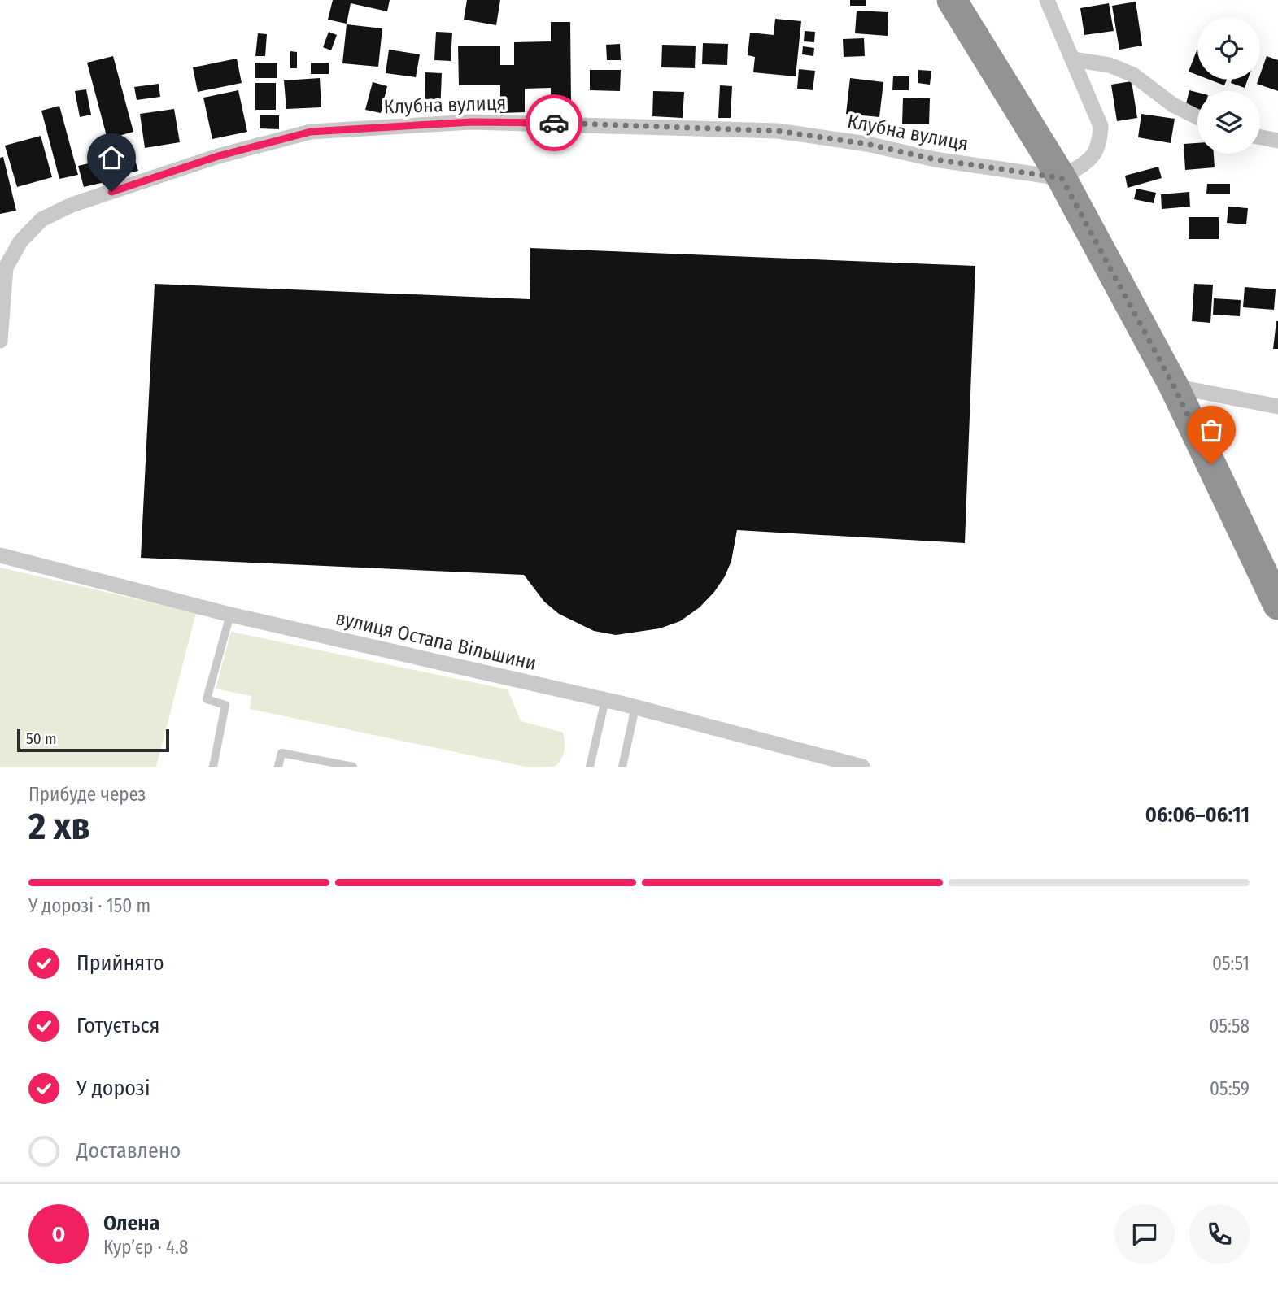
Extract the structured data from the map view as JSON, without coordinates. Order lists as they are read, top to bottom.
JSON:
{
  "streets": {
    "street": ["Клубна вулиця", "вулиця Остапа Вільшини"]
  },
  "scale_bar": "50 m",
  "page": {
    "scale": "50 m",
    "heading": ["2 хв", "Прибуде через", "06:06–06:11"],
    "panel": ["Олена", "Кур’єр · 4.8"],
    "bar": "У дорозі · 150 m",
    "list": [
      ["Прийнято", "05:51"],
      ["Готується", "05:58"],
      ["У дорозі", "05:59"],
      "Доставлено"
    ],
    "round": "О"
  }
}
